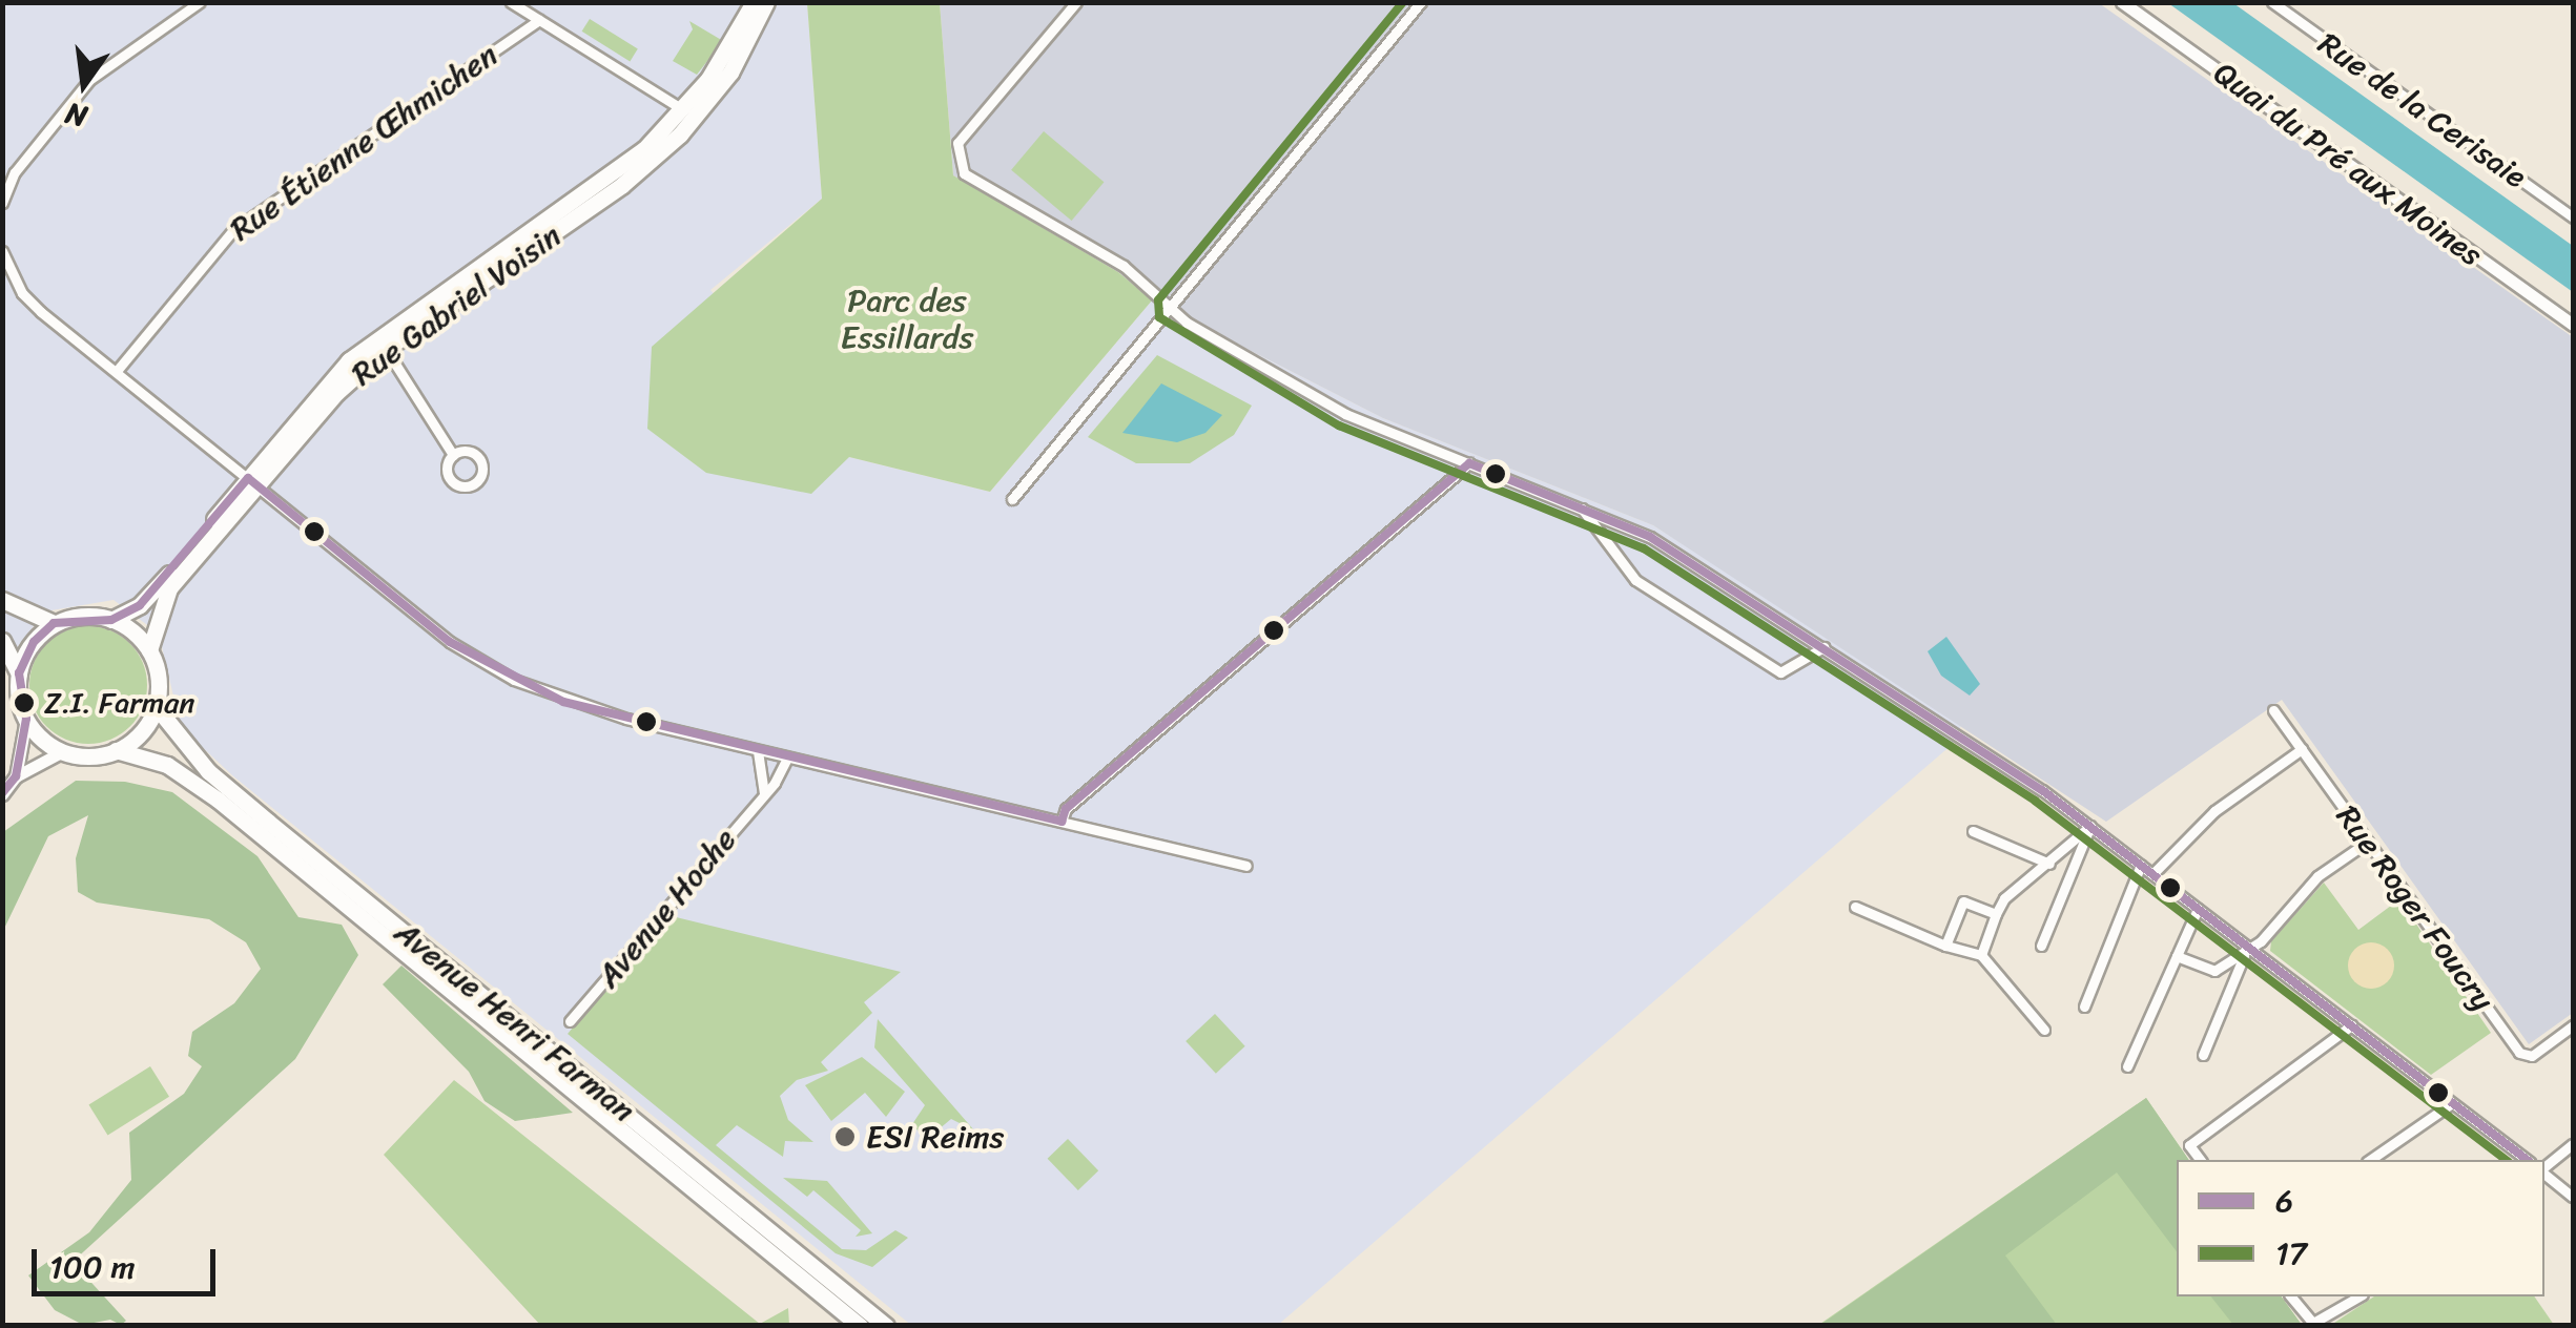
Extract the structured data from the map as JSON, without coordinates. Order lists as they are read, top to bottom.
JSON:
{
  "streets": {
    "main road": ["Rue Gabriel Voisin", "Avenue Henri Farman"],
    "street": [
      "Rue de la Cerisaie",
      "Rue Étienne Œhmichen",
      "Quai du Pré aux Moines",
      "Avenue Hoche",
      "Rue Roger Foucry"
    ]
  },
  "crossings": [
    ["Rue Gabriel Voisin", "Avenue Henri Farman"]
  ],
  "parks": ["Parc des Essillards"],
  "places": ["Z.I. Farman", "ESI Reims"],
  "lines": ["transit line 17", "transit line 6"],
  "legend": ["6", "17"],
  "scale_bar": "100 m",
  "north": "bottom"
}
